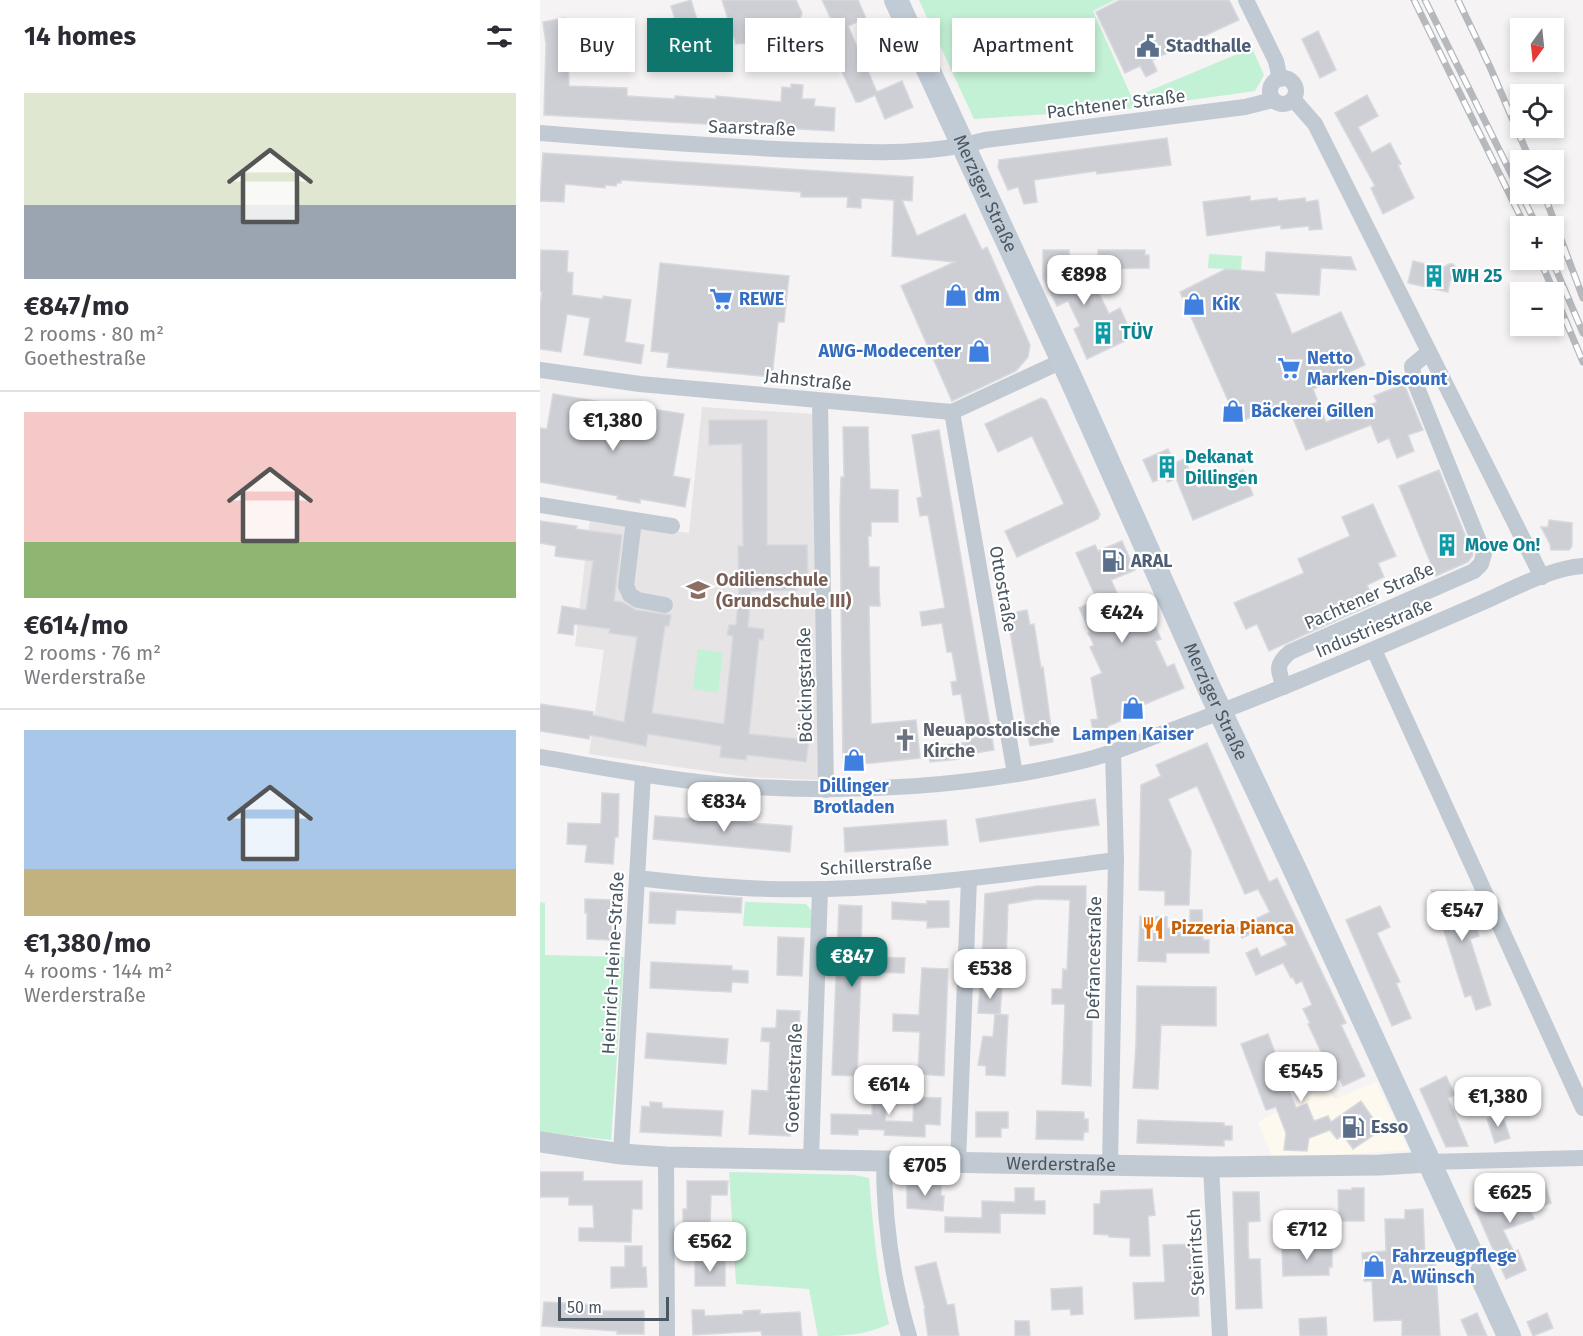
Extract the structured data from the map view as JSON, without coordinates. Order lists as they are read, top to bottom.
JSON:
{
  "streets": {
    "main road": ["Merziger Straße"],
    "street": [
      "Pachtener Straße",
      "Saarstraße",
      "Jahnstraße",
      "Ottostraße",
      "Industriestraße",
      "Böckingstraße",
      "Schillerstraße",
      "Defrancestraße",
      "Heinrich-Heine-Straße",
      "Goethestraße",
      "Werderstraße",
      "Steinritsch"
    ]
  },
  "crossings": [
    ["Pachtener Straße", "Saarstraße"],
    ["Pachtener Straße", "Merziger Straße"],
    ["Pachtener Straße", "Industriestraße"],
    ["Saarstraße", "Merziger Straße"],
    ["Merziger Straße", "Jahnstraße"],
    ["Merziger Straße", "Industriestraße"],
    ["Merziger Straße", "Werderstraße"],
    ["Jahnstraße", "Ottostraße"],
    ["Jahnstraße", "Böckingstraße"],
    ["Ottostraße", "Industriestraße"],
    ["Industriestraße", "Böckingstraße"],
    ["Industriestraße", "Defrancestraße"],
    ["Industriestraße", "Heinrich-Heine-Straße"],
    ["Schillerstraße", "Defrancestraße"],
    ["Schillerstraße", "Heinrich-Heine-Straße"],
    ["Schillerstraße", "Goethestraße"],
    ["Defrancestraße", "Werderstraße"],
    ["Heinrich-Heine-Straße", "Werderstraße"],
    ["Goethestraße", "Werderstraße"],
    ["Werderstraße", "Steinritsch"]
  ],
  "places": {
    "public building": ["Stadthalle"],
    "building": [
      "WH 25",
      "TÜV",
      "Dekanat Dillingen",
      "Move On!"
    ],
    "shop": [
      "dm",
      "KiK",
      "AWG-Modecenter",
      "Bäckerei Gillen",
      "Lampen Kaiser",
      "Dillinger Brotladen",
      "Fahrzeugpflege A. Wünsch"
    ],
    "supermarket": ["REWE", "Netto Marken-Discount"],
    "fuel station": ["ARAL", "Esso"],
    "school or university": ["Odilienschule (Grundschule III)"],
    "church": ["Neuapostolische Kirche"],
    "restaurant": ["Pizzeria Pianca"]
  },
  "scale_bar": "50 m",
  "north": "bottom",
  "page": {
    "heading": "14 homes",
    "map_buttons": ["+", "−"],
    "chip": [
      "Buy",
      "Rent",
      "Filters",
      "New",
      "Apartment"
    ],
    "list": [
      {
        "name": "€847/mo",
        "note": "2 rooms · 80 m² · Goethestraße"
      },
      {
        "name": "€614/mo",
        "note": "2 rooms · 76 m² · Werderstraße"
      },
      {
        "name": "€1,380/mo",
        "note": "4 rooms · 144 m² · Werderstraße"
      }
    ],
    "price": [
      "€898",
      "€1,380",
      "€424",
      "€834",
      "€547",
      "€847",
      "€538",
      "€545",
      "€614",
      "€1,380",
      "€705",
      "€625",
      "€712",
      "€562"
    ],
    "scale": "50 m"
  }
}
